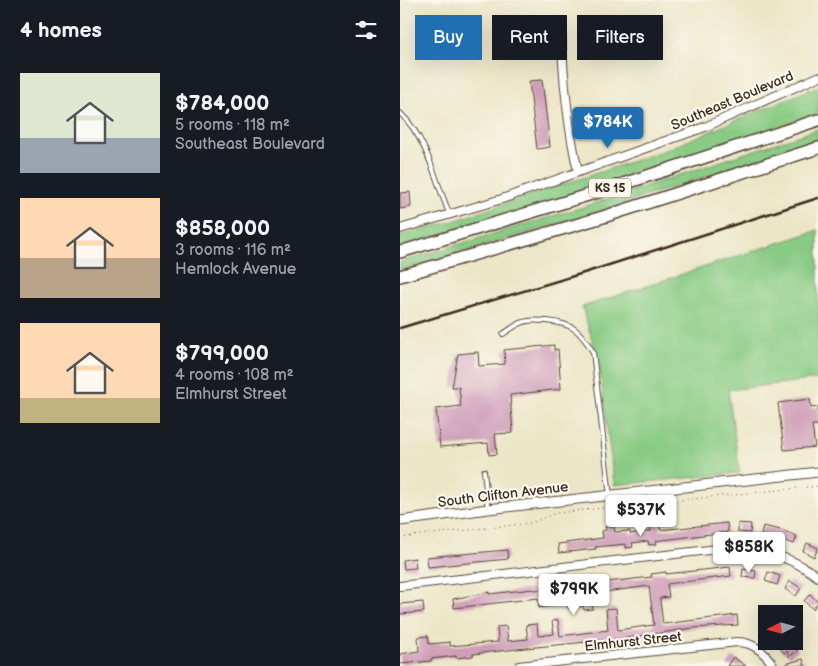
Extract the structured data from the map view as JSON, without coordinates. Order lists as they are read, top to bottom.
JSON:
{
  "streets": {
    "main road": ["KS 15"],
    "street": ["Southeast Boulevard", "South Clifton Avenue", "Elmhurst Street"]
  },
  "north": "left",
  "page": {
    "heading": "4 homes",
    "chip": ["Buy", "Rent", "Filters"],
    "list": [
      {
        "name": "$784,000",
        "note": "5 rooms · 118 m² · Southeast Boulevard"
      },
      {
        "name": "$858,000",
        "note": "3 rooms · 116 m² · Hemlock Avenue"
      },
      {
        "name": "$799,000",
        "note": "4 rooms · 108 m² · Elmhurst Street"
      }
    ],
    "price": [
      "$784K",
      "$537K",
      "$858K",
      "$799K"
    ]
  }
}
